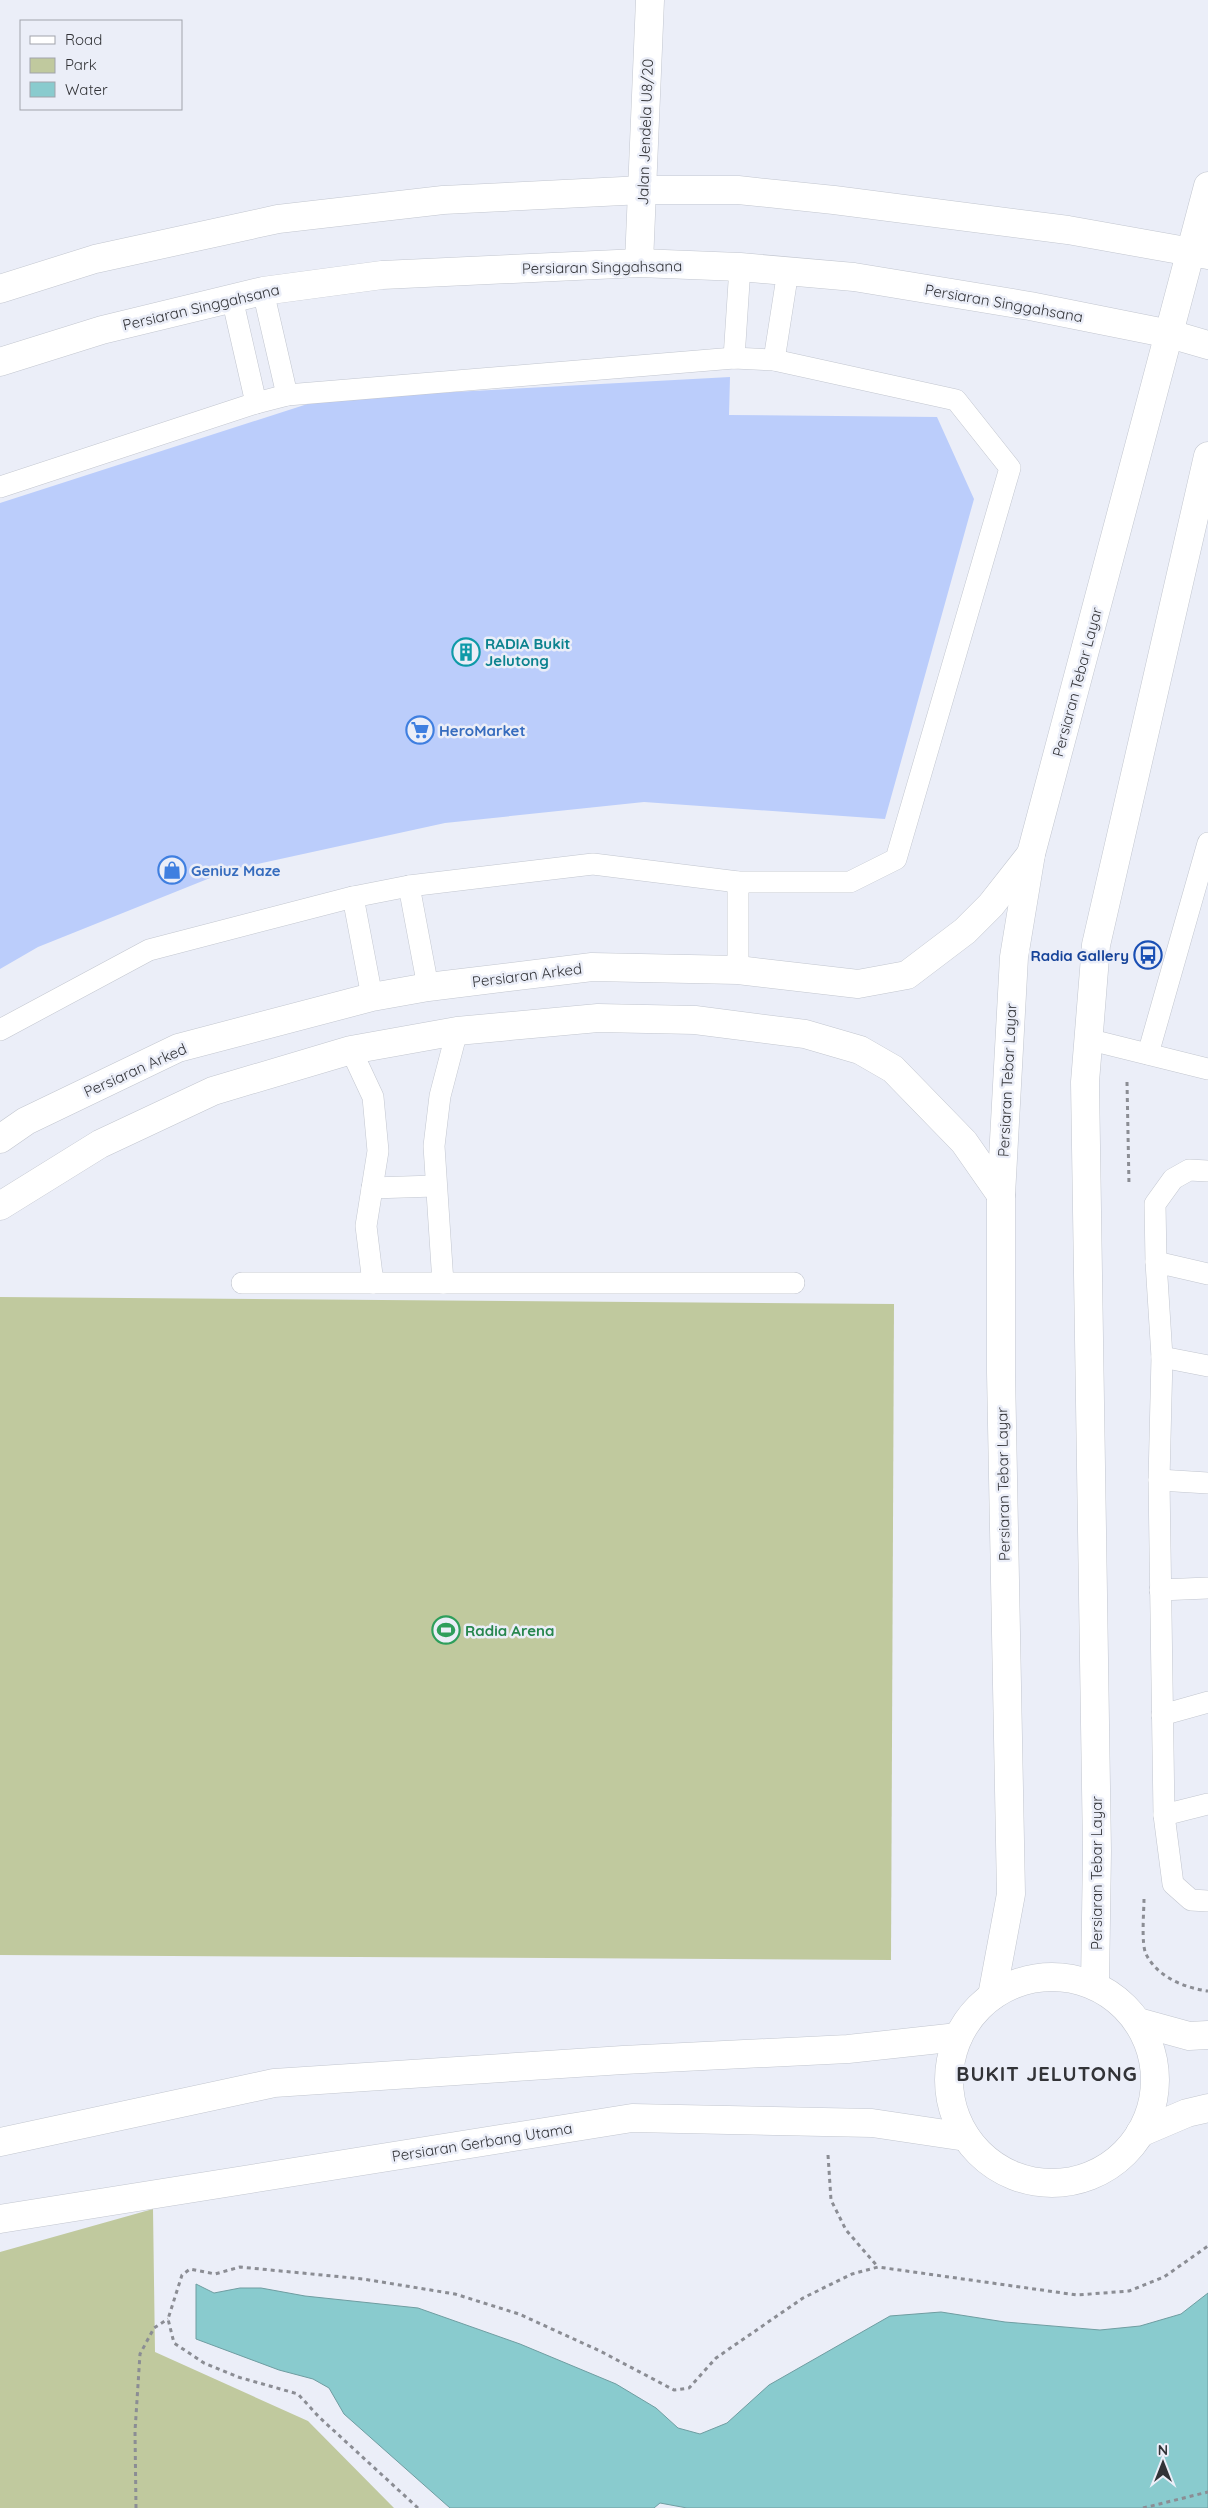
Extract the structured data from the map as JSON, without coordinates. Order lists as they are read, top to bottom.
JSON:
{
  "streets": {
    "main road": [
      "Jalan Jendela U8/20",
      "Persiaran Singgahsana",
      "Persiaran Tebar Layar",
      "Persiaran Arked",
      "Persiaran Gerbang Utama"
    ]
  },
  "crossings": [
    ["Jalan Jendela U8/20", "Persiaran Singgahsana"],
    ["Persiaran Singgahsana", "Persiaran Tebar Layar"],
    ["Persiaran Tebar Layar", "Persiaran Arked"]
  ],
  "districts": ["BUKIT JELUTONG"],
  "places": {
    "building": ["RADIA Bukit Jelutong"],
    "supermarket": ["HeroMarket"],
    "shop": ["Geniuz Maze"],
    "bus stop": ["Radia Gallery"],
    "sports": ["Radia Arena"]
  },
  "legend": ["Road", "Park", "Water"],
  "north": "top"
}
